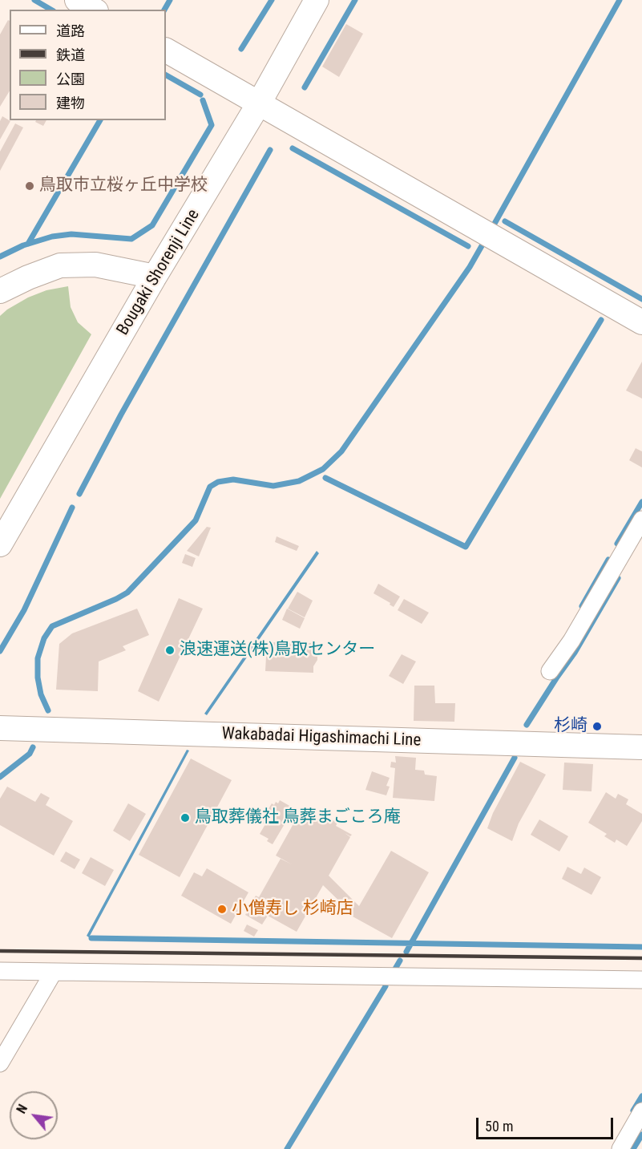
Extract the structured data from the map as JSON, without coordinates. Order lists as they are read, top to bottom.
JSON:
{
  "streets": {
    "main road": ["Bougaki Shorenji Line", "Wakabadai Higashimachi Line"]
  },
  "places": [
    "鳥取市立桜ヶ丘中学校",
    "浪速運送(株)鳥取センター",
    "杉崎",
    "鳥取葬儀社 鳥葬まごころ庵",
    "小僧寿し 杉崎店"
  ],
  "legend": [
    "道路",
    "鉄道",
    "公園",
    "建物"
  ],
  "scale_bar": "50 m",
  "north": "top left"
}
